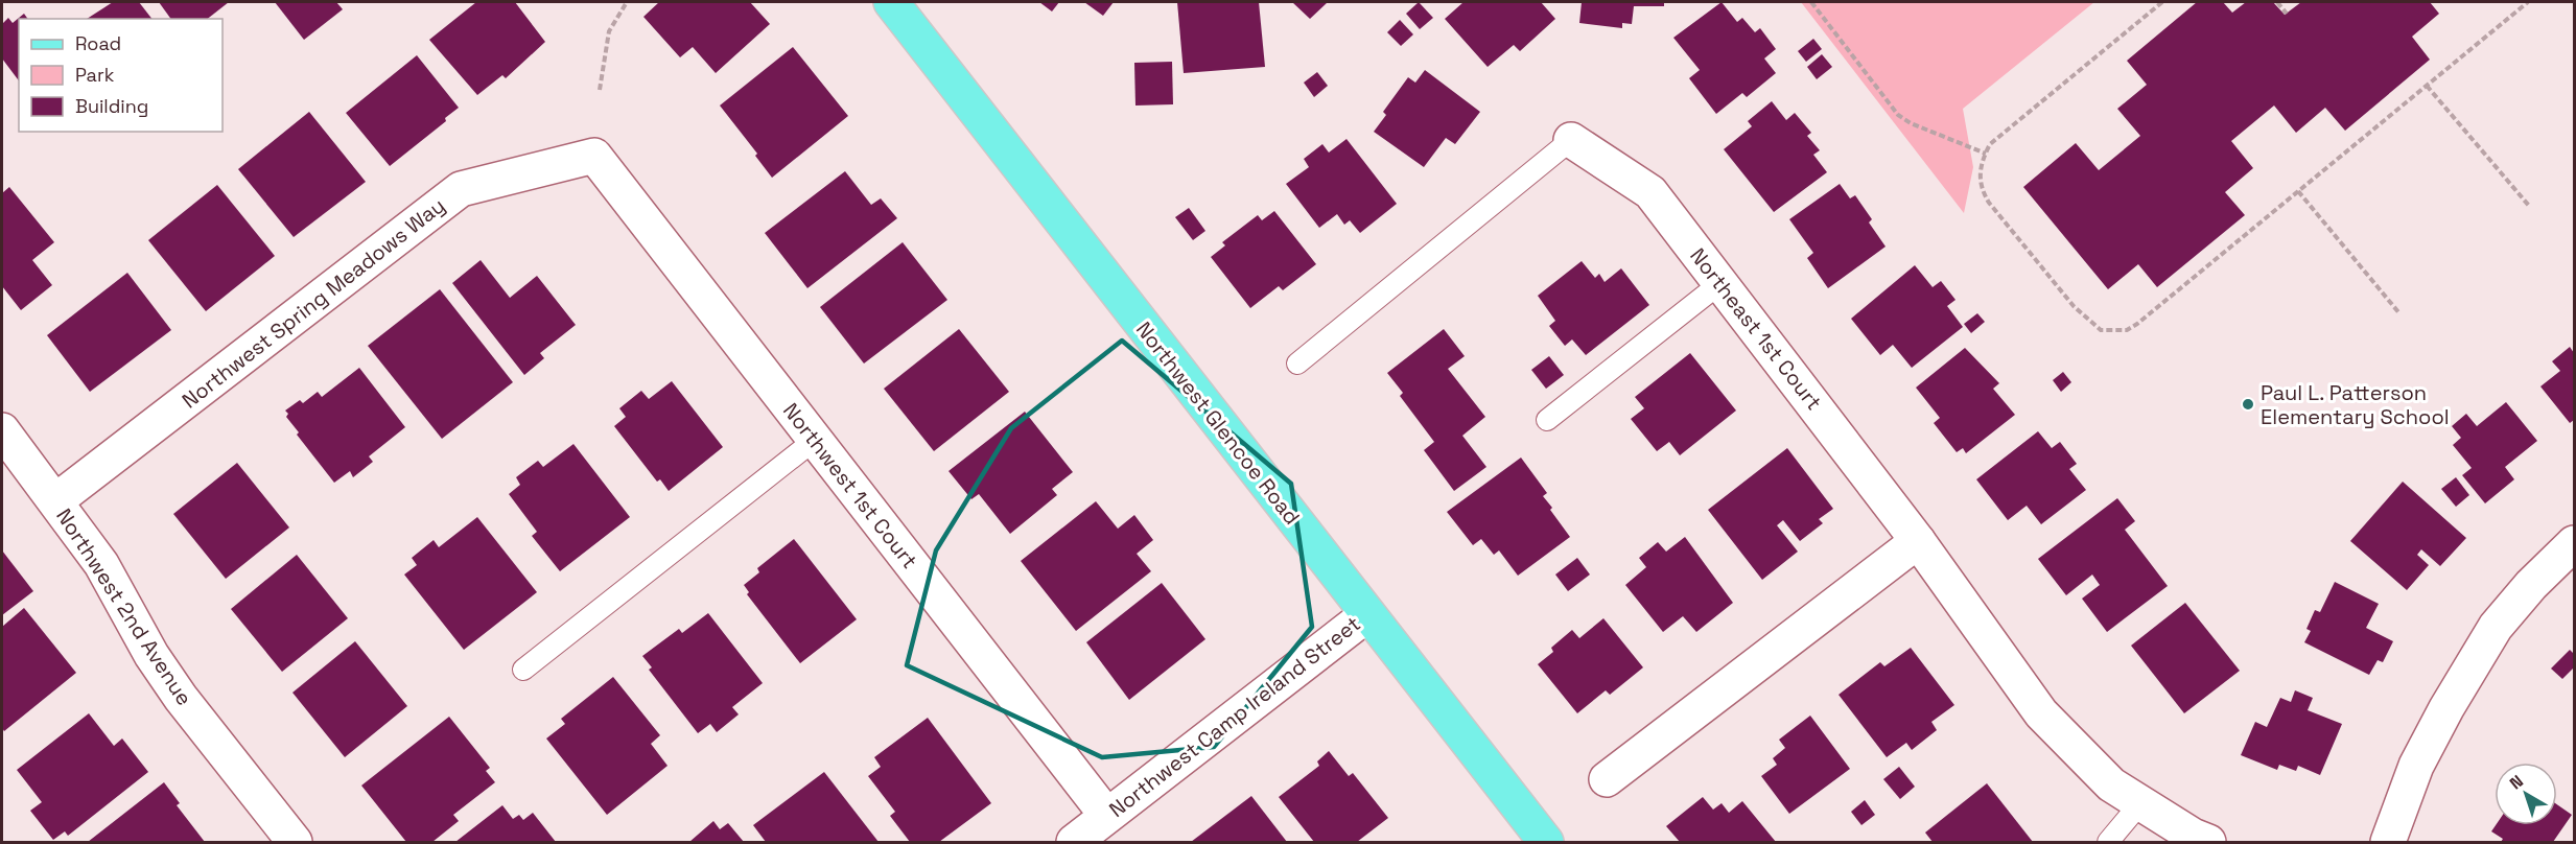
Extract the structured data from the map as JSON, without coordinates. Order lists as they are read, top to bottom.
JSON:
{
  "streets": {
    "main road": ["Northwest Glencoe Road"],
    "street": [
      "Northwest Spring Meadows Way",
      "Northeast 1st Court",
      "Northwest 1st Court",
      "Northwest 2nd Avenue",
      "Northwest Camp Ireland Street"
    ]
  },
  "crossings": [
    ["Northwest Spring Meadows Way", "Northwest 1st Court"],
    ["Northwest Spring Meadows Way", "Northwest 2nd Avenue"],
    ["Northwest Glencoe Road", "Northwest Camp Ireland Street"],
    ["Northwest 1st Court", "Northwest Camp Ireland Street"]
  ],
  "places": ["Paul L. Patterson Elementary School"],
  "legend": ["Road", "Park", "Building"],
  "north": "top left"
}
